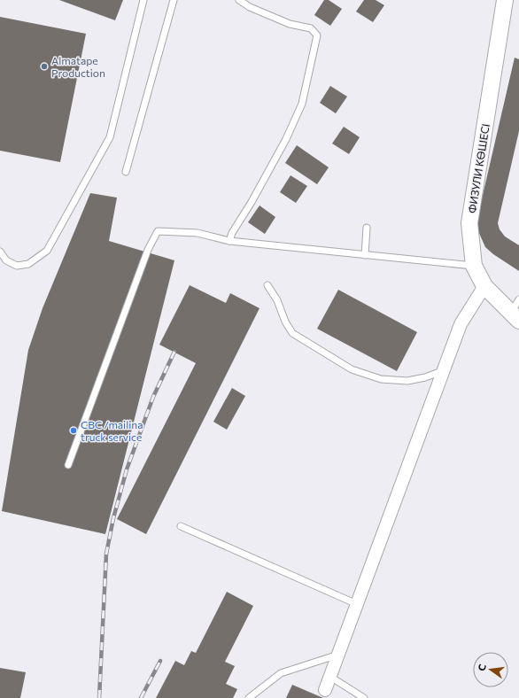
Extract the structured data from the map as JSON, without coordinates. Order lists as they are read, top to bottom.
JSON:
{
  "streets": {
    "street": ["ФИЗУЛИ КӨШЕСІ"]
  },
  "places": ["Almatape Production", "CBC /mailina truck service"],
  "north": "left"
}
